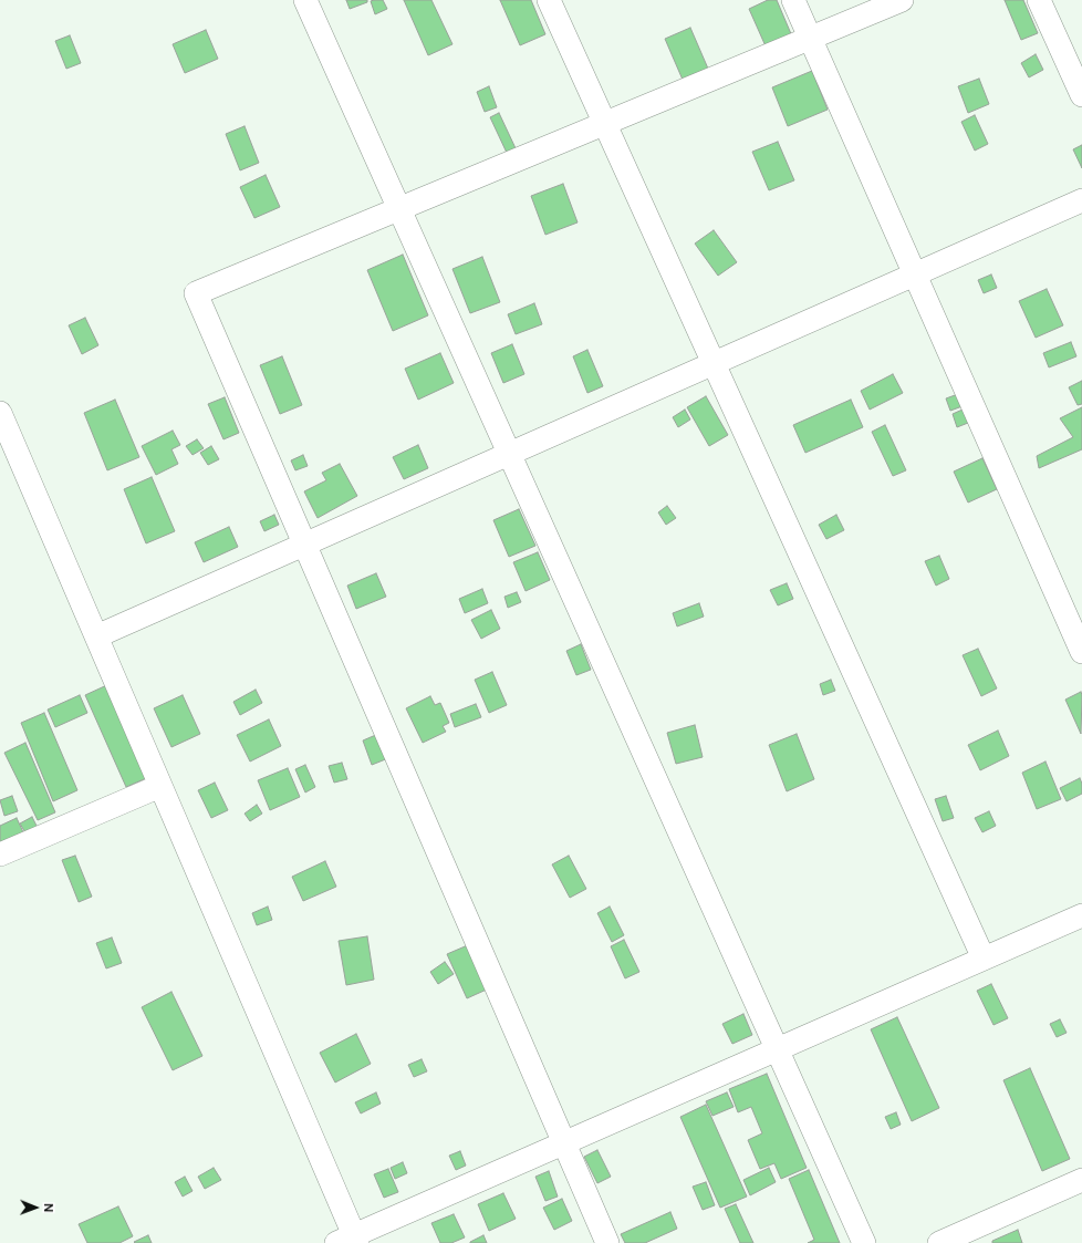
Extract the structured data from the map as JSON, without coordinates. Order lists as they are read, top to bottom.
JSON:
{
  "north": "right"
}
